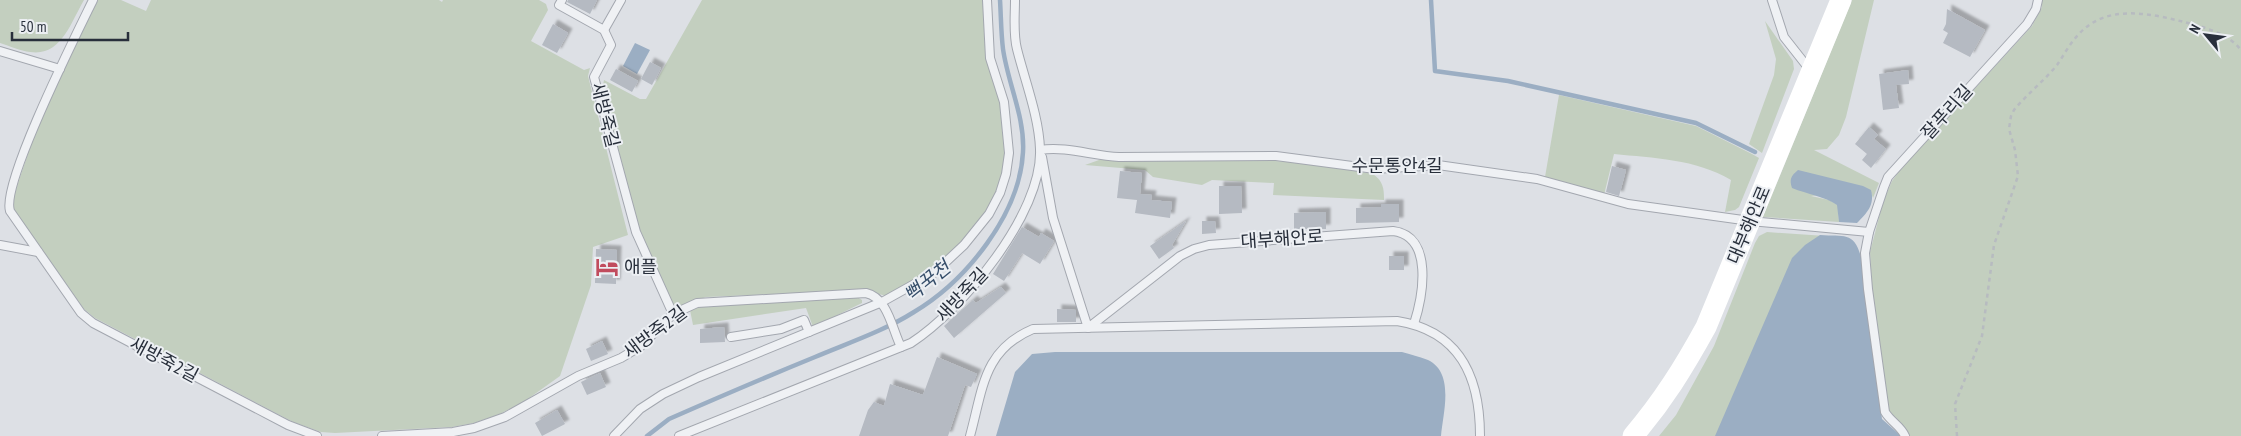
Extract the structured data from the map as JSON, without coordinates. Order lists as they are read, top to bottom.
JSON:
{
  "streets": {
    "street": ["대부해안로"],
    "lane": [
      "잘푸리길",
      "새방죽길",
      "수문통안4길",
      "새방죽2길"
    ]
  },
  "crossings": [
    ["새방죽길", "수문통안4길"],
    ["새방죽길", "새방죽2길"],
    ["수문통안4길", "대부해안로"]
  ],
  "water": ["뻑꾹천"],
  "places": {
    "hotel": ["애플"]
  },
  "scale_bar": "50 m",
  "north": "top left"
}
